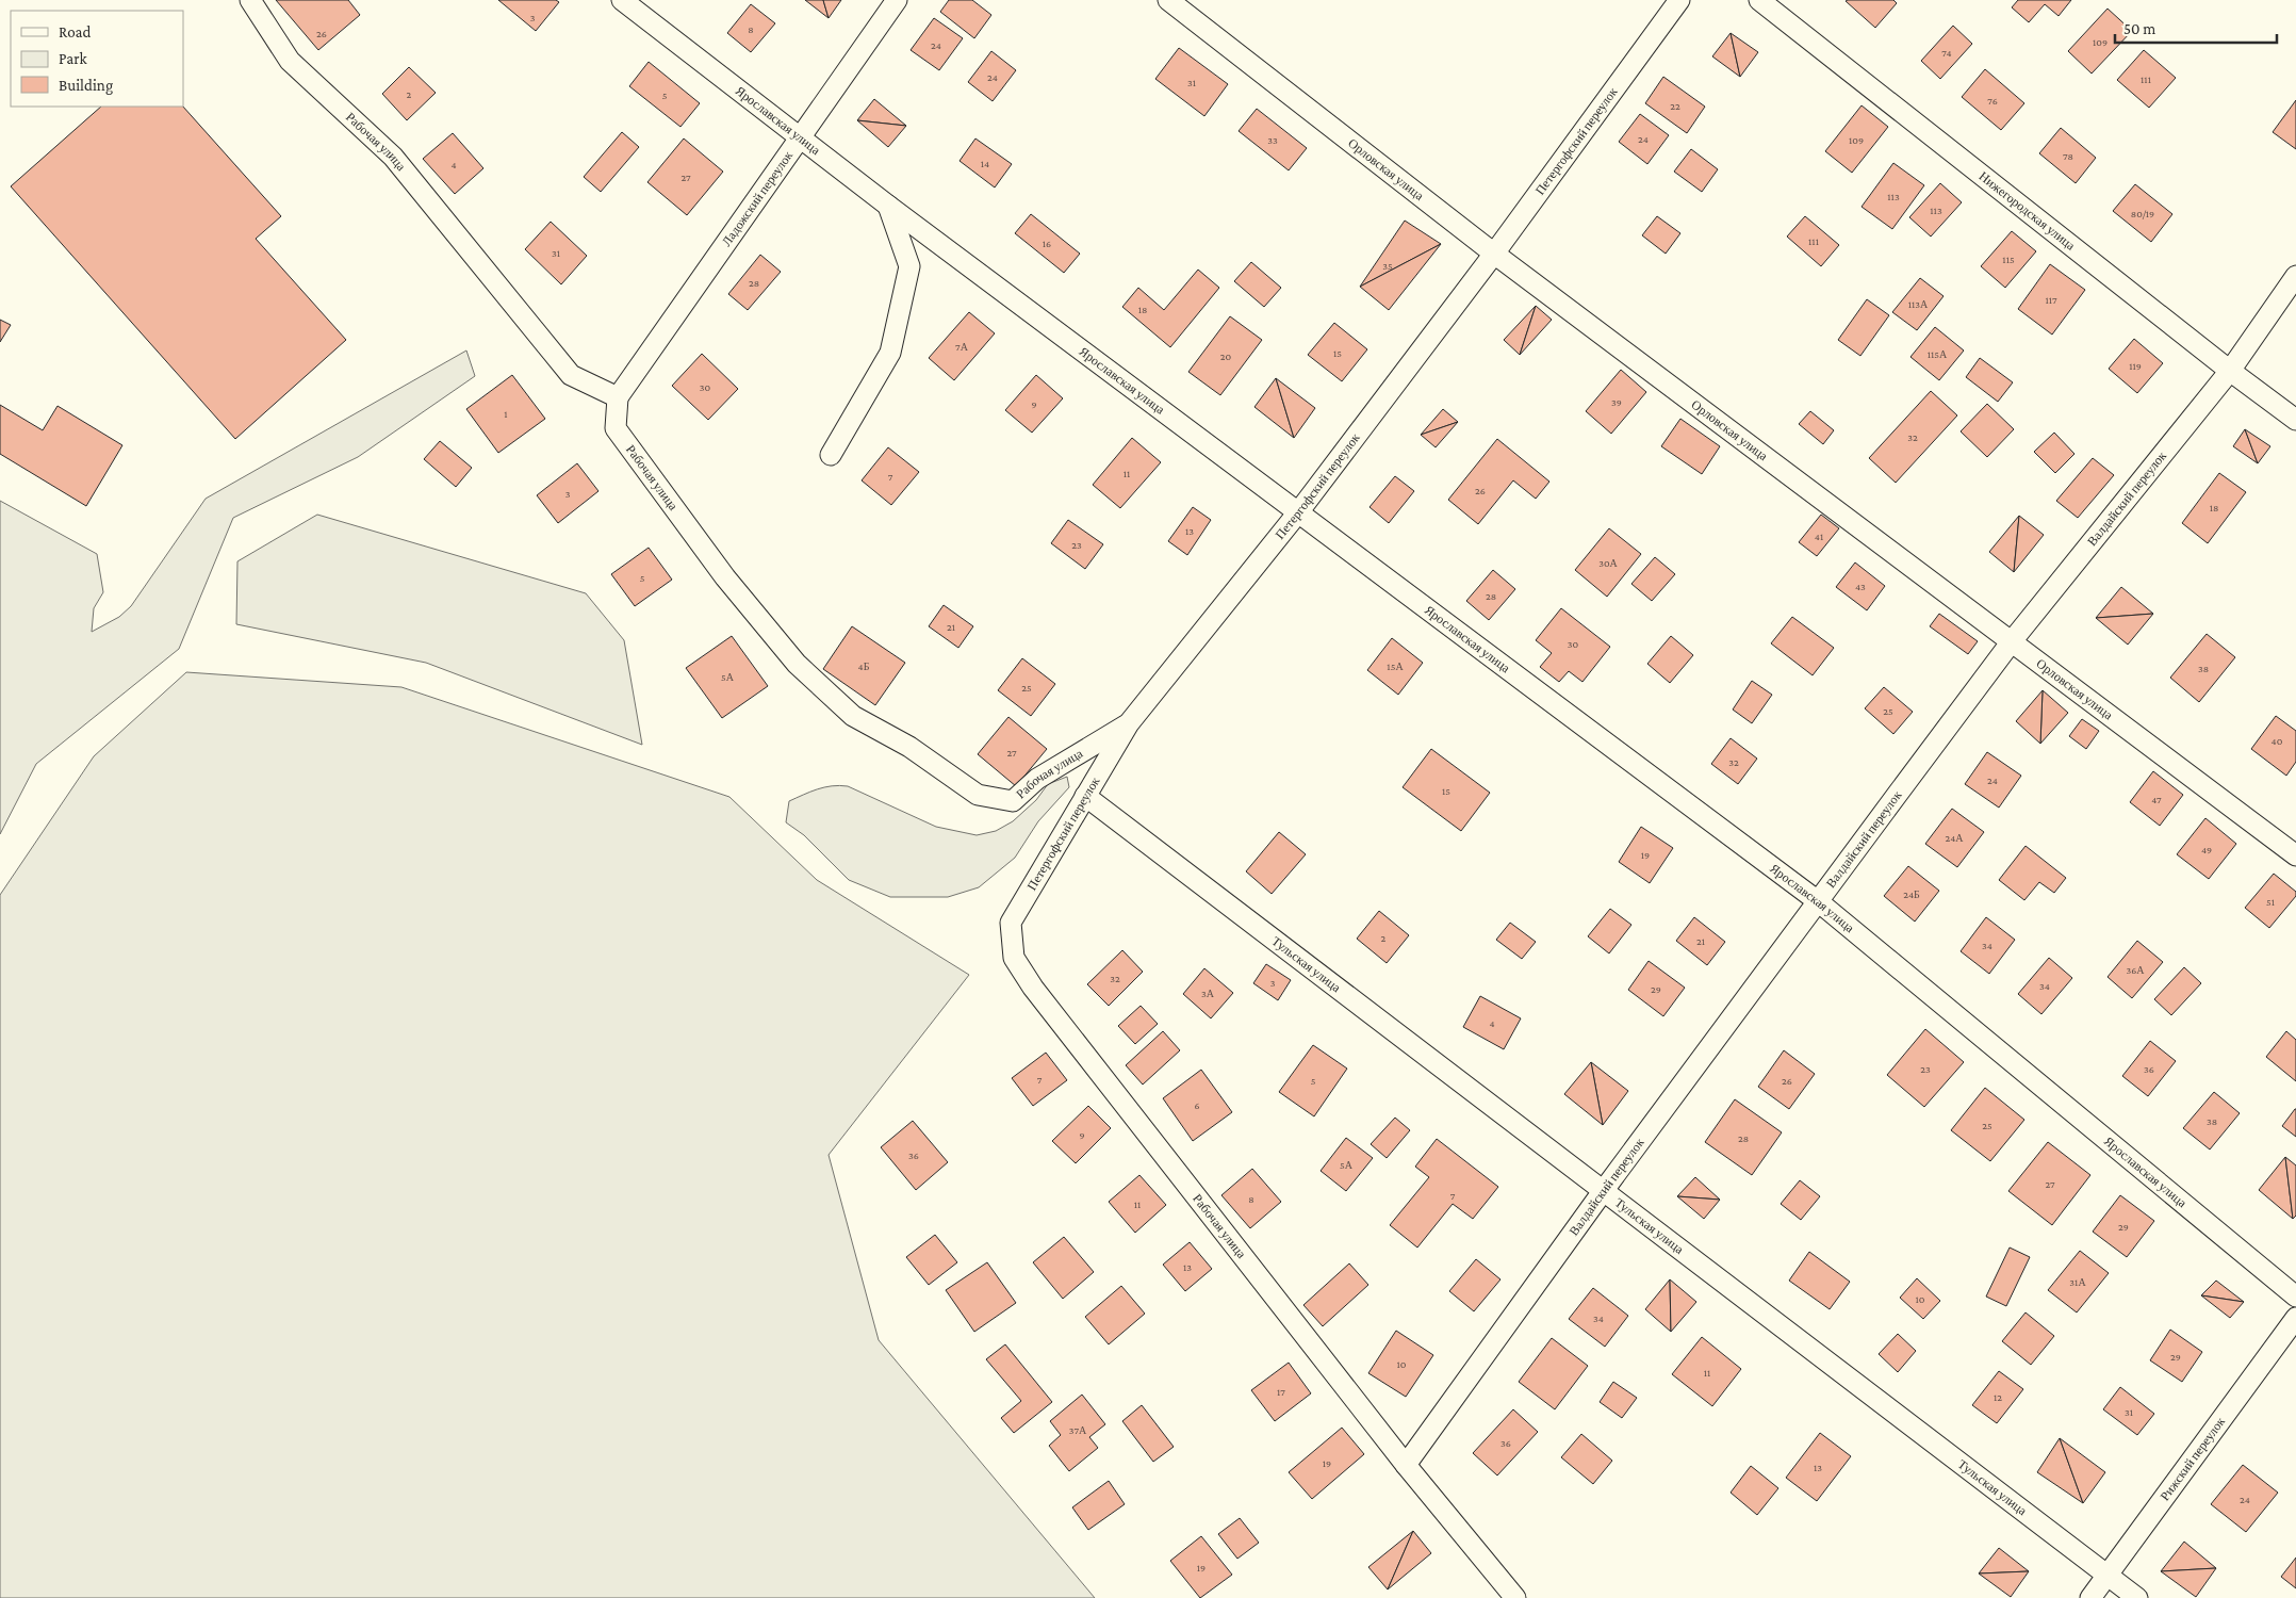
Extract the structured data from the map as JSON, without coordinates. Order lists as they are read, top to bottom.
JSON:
{
  "streets": {
    "street": [
      "Ярославская улица",
      "Петергофский переулок",
      "Рабочая улица",
      "Орловская улица",
      "Ладожский переулок",
      "Нижегородская улица",
      "Валдайский переулок",
      "Тульская улица",
      "Рижский переулок"
    ]
  },
  "crossings": [
    ["Ярославская улица", "Петергофский переулок"],
    ["Ярославская улица", "Ладожский переулок"],
    ["Ярославская улица", "Валдайский переулок"],
    ["Петергофский переулок", "Рабочая улица"],
    ["Петергофский переулок", "Орловская улица"],
    ["Петергофский переулок", "Тульская улица"],
    ["Рабочая улица", "Ладожский переулок"],
    ["Рабочая улица", "Валдайский переулок"],
    ["Орловская улица", "Валдайский переулок"],
    ["Нижегородская улица", "Валдайский переулок"],
    ["Валдайский переулок", "Тульская улица"],
    ["Тульская улица", "Рижский переулок"]
  ],
  "house_numbers": [
    "3",
    "8",
    "26",
    "109",
    "24",
    "74",
    "24",
    "111",
    "31",
    "2",
    "5",
    "76",
    "22",
    "24",
    "33",
    "109",
    "78",
    "14",
    "4",
    "27",
    "113",
    "113",
    "80/19",
    "111",
    "16",
    "31",
    "115",
    "35",
    "28",
    "117",
    "113А",
    "18",
    "7А",
    "15",
    "115А",
    "20",
    "119",
    "30",
    "39",
    "9",
    "1",
    "32",
    "11",
    "7",
    "26",
    "3",
    "18",
    "13",
    "41",
    "23",
    "30А",
    "5",
    "43",
    "28",
    "21",
    "30",
    "4Б",
    "15А",
    "38",
    "5А",
    "25",
    "25",
    "40",
    "27",
    "32",
    "24",
    "15",
    "47",
    "24А",
    "49",
    "19",
    "24Б",
    "51",
    "2",
    "21",
    "34",
    "36А",
    "32",
    "3",
    "34",
    "29",
    "3А",
    "4",
    "23",
    "36",
    "7",
    "5",
    "26",
    "6",
    "38",
    "25",
    "9",
    "28",
    "36",
    "5А",
    "27",
    "7",
    "8",
    "11",
    "29",
    "13",
    "31А",
    "10",
    "34",
    "29",
    "10",
    "11",
    "17",
    "12",
    "31",
    "37А",
    "36",
    "19",
    "13",
    "24",
    "19"
  ],
  "legend": ["Road", "Park", "Building"],
  "scale_bar": "50 m"
}
